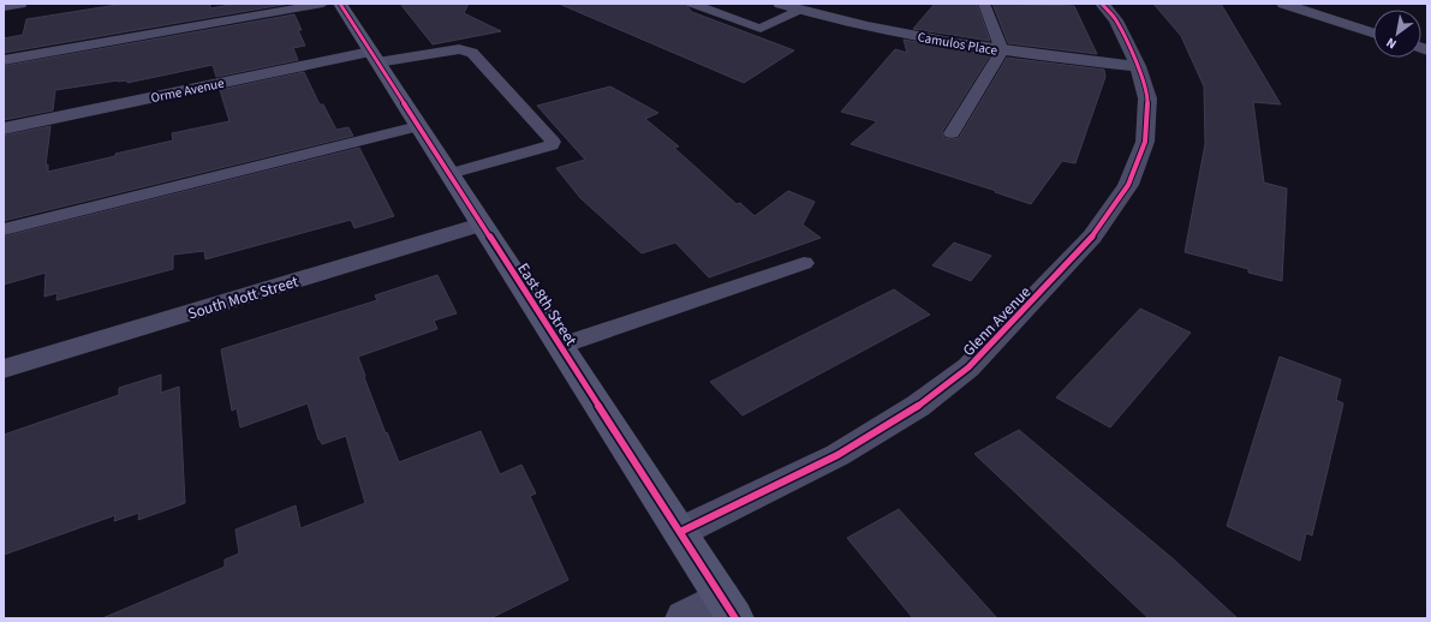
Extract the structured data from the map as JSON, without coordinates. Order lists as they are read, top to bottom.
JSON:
{
  "streets": {
    "main road": ["East 8th Street"],
    "street": [
      "Camulos Place",
      "Orme Avenue",
      "South Mott Street",
      "Glenn Avenue"
    ]
  },
  "crossings": [
    ["Camulos Place", "Glenn Avenue"],
    ["Orme Avenue", "East 8th Street"],
    ["South Mott Street", "East 8th Street"],
    ["East 8th Street", "Glenn Avenue"]
  ],
  "north": "bottom left"
}
